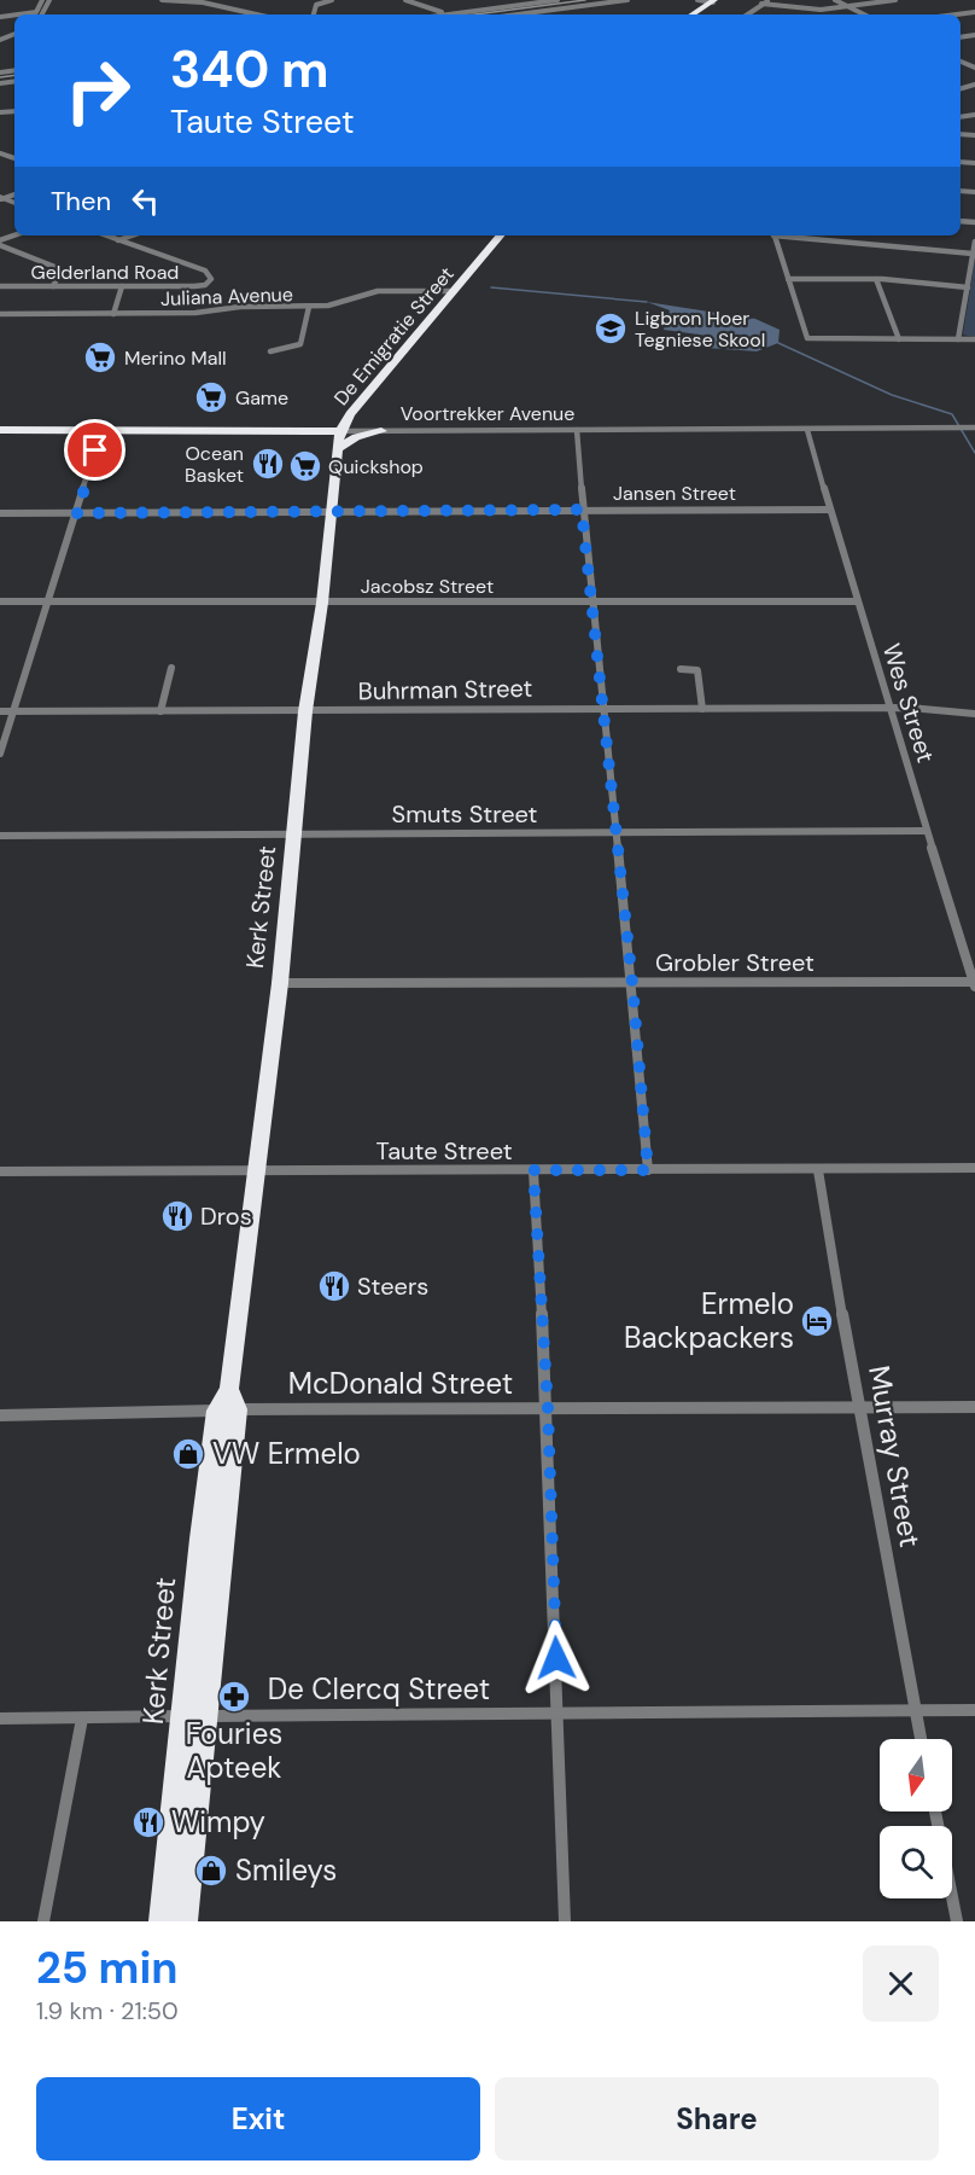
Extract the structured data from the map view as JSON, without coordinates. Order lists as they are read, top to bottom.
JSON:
{
  "streets": {
    "highway": ["De Emigratie Street", "Voortrekker Avenue", "Kerk Street"],
    "street": [
      "Gelderland Road",
      "Juliana Avenue",
      "Jansen Street",
      "Jacobsz Street",
      "Buhrman Street",
      "Wes Street",
      "Smuts Street",
      "Grobler Street",
      "Taute Street",
      "McDonald Street",
      "Murray Street",
      "De Clercq Street"
    ]
  },
  "crossings": [
    ["Juliana Avenue", "De Emigratie Street"],
    ["De Emigratie Street", "Voortrekker Avenue"],
    ["De Emigratie Street", "Kerk Street"],
    ["Voortrekker Avenue", "Wes Street"],
    ["Voortrekker Avenue", "Kerk Street"],
    ["Jansen Street", "Wes Street"],
    ["Jansen Street", "Kerk Street"],
    ["Jacobsz Street", "Wes Street"],
    ["Jacobsz Street", "Kerk Street"],
    ["Buhrman Street", "Wes Street"],
    ["Buhrman Street", "Kerk Street"],
    ["Wes Street", "Smuts Street"],
    ["Wes Street", "Grobler Street"],
    ["Smuts Street", "Kerk Street"],
    ["Kerk Street", "Grobler Street"],
    ["Kerk Street", "Taute Street"],
    ["Kerk Street", "McDonald Street"],
    ["Kerk Street", "De Clercq Street"],
    ["Taute Street", "Murray Street"],
    ["McDonald Street", "Murray Street"],
    ["Murray Street", "De Clercq Street"]
  ],
  "places": {
    "school or university": ["Ligbron Hoer Tegniese Skool"],
    "supermarket": ["Merino Mall", "Game", "Quickshop"],
    "restaurant": [
      "Ocean Basket",
      "Dros",
      "Steers",
      "Wimpy"
    ],
    "hotel": ["Ermelo Backpackers"],
    "shop": ["VW Ermelo", "Smileys"],
    "pharmacy": ["Fouries Apteek"]
  },
  "north": "bottom",
  "page": {
    "turn": ["340 m", "Taute Street"],
    "then": "Then",
    "heading": ["25 min", "1.9 km · 21:50"],
    "buttons": ["Exit", "Share"]
  }
}
